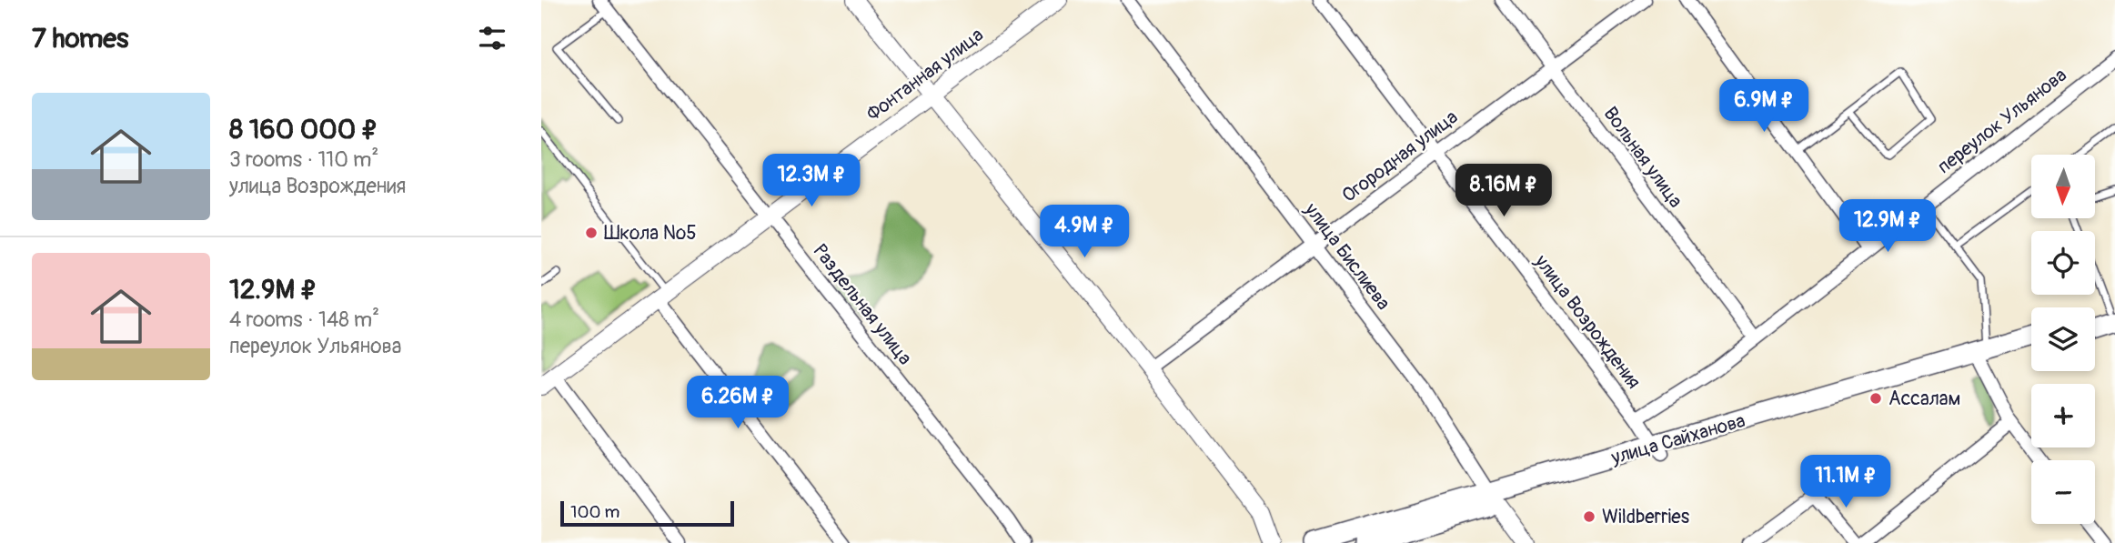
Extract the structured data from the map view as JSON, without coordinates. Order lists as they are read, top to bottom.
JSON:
{
  "streets": {
    "main road": ["улица Сайханова"],
    "street": [
      "Фонтанная улица",
      "переулок Ульянова",
      "Огородная улица",
      "Вольная улица",
      "улица Бислиева",
      "Раздельная улица",
      "улица Возрождения"
    ]
  },
  "crossings": [
    ["Фонтанная улица", "Раздельная улица"],
    ["переулок Ульянова", "Вольная улица"],
    ["переулок Ульянова", "улица Возрождения"],
    ["Огородная улица", "Вольная улица"],
    ["Огородная улица", "улица Бислиева"],
    ["Огородная улица", "улица Возрождения"],
    ["улица Бислиева", "улица Сайханова"],
    ["улица Возрождения", "улица Сайханова"]
  ],
  "places": ["Школа №5", "Ассалам", "Wildberries"],
  "scale_bar": "100 m",
  "north": "bottom",
  "page": {
    "heading": "7 homes",
    "list": [
      {
        "name": "8 160 000 ₽",
        "note": "3 rooms · 110 m² · улица Возрождения"
      },
      {
        "name": "12.9M ₽",
        "note": "4 rooms · 148 m² · переулок Ульянова"
      }
    ],
    "price": [
      "6.9M ₽",
      "12.3M ₽",
      "8.16M ₽",
      "12.9M ₽",
      "4.9M ₽",
      "6.26M ₽",
      "11.1M ₽"
    ],
    "map_buttons": ["+", "−"],
    "scale": "100 m"
  }
}
